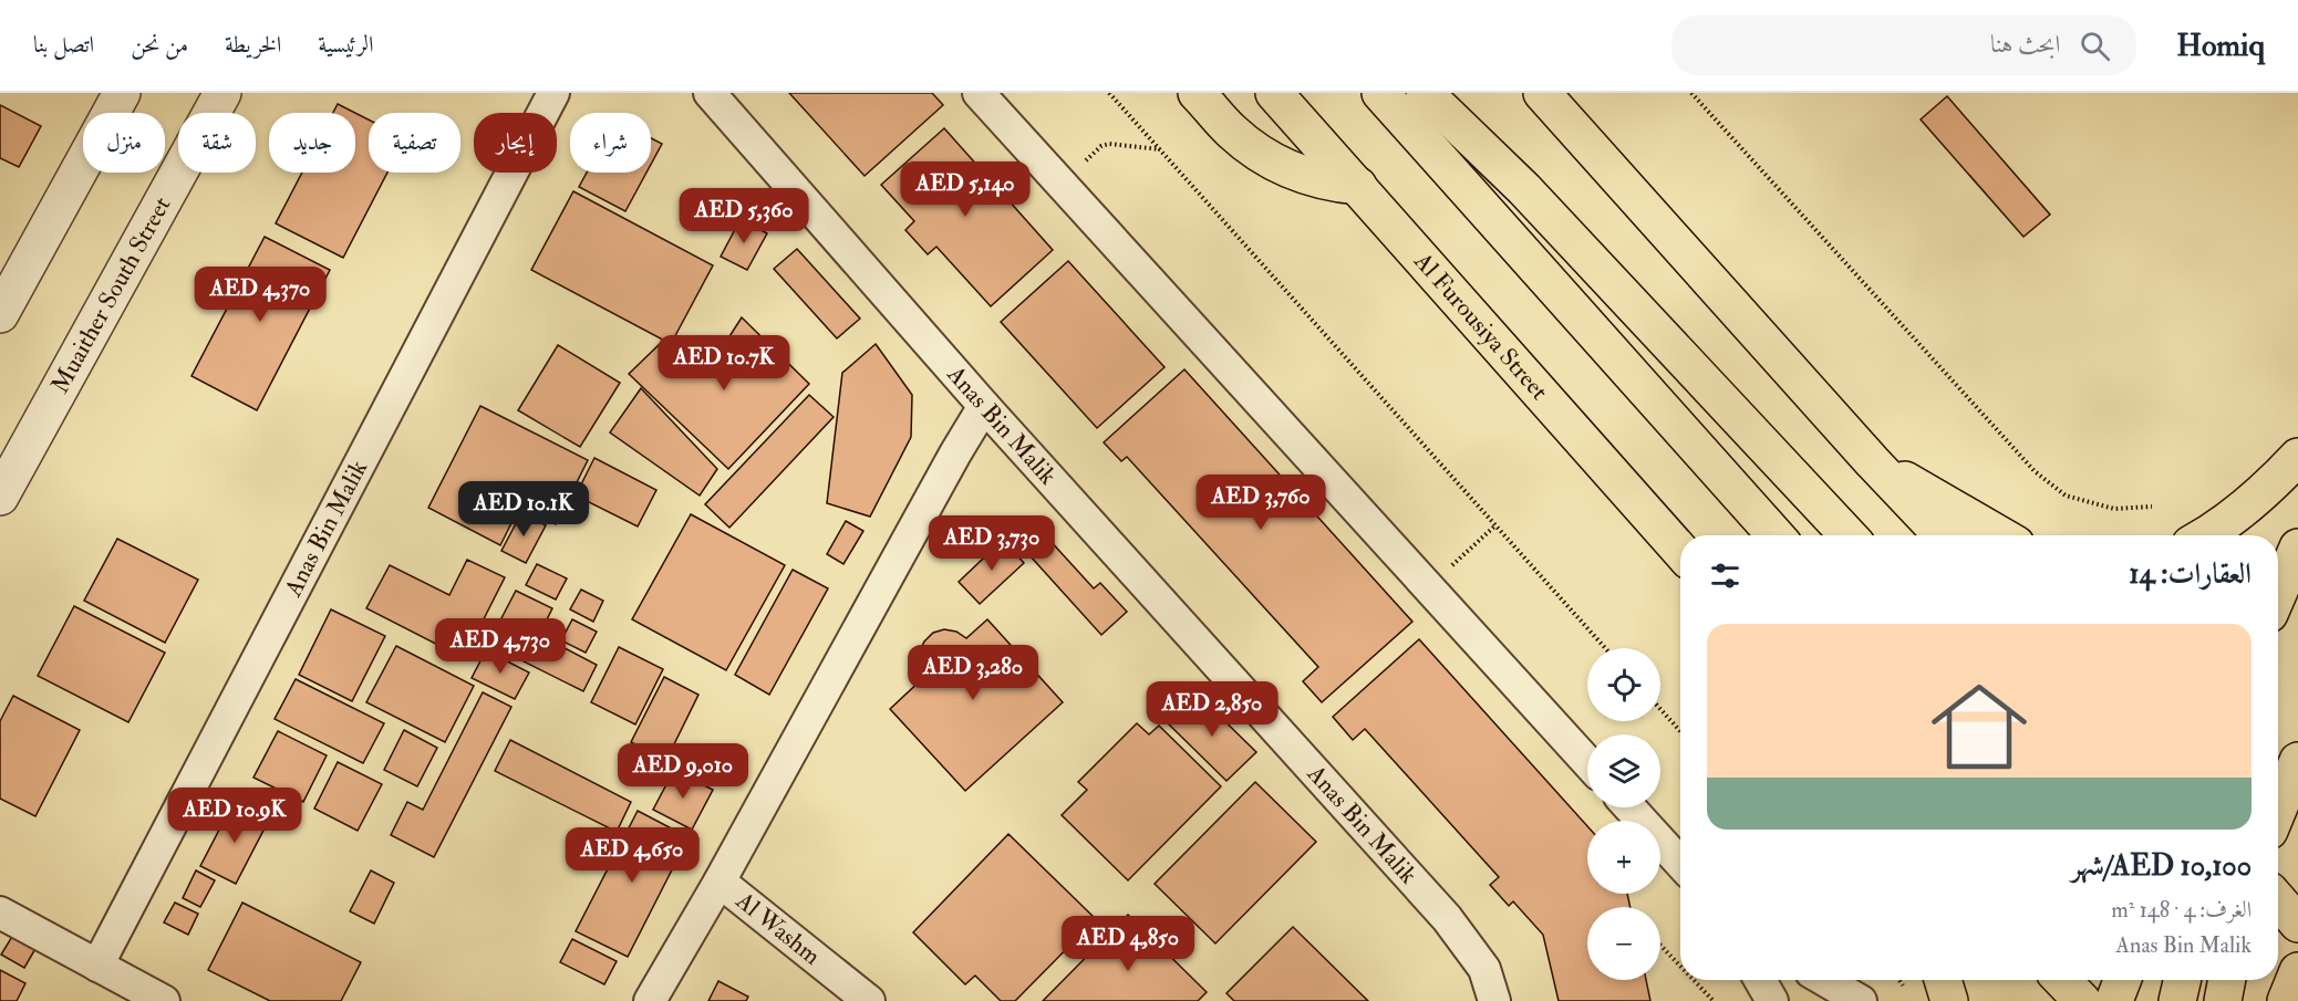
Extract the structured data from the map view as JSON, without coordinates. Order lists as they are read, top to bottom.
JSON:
{
  "streets": {
    "main road": ["Al Furousiya Street"],
    "street": ["Muaither South Street", "Anas Bin Malik", "Al Washm"]
  },
  "page": {
    "header": "Homiq",
    "search": "ابحث هنا",
    "nav": [
      "الرئيسية",
      "الخريطة",
      "من نحن",
      "اتصل بنا"
    ],
    "chip": [
      "شراء",
      "إيجار",
      "تصفية",
      "جديد",
      "شقة",
      "منزل"
    ],
    "price": [
      "AED 5,140",
      "AED 5,360",
      "AED 4,370",
      "AED 10.7K",
      "AED 3,760",
      "AED 10.1K",
      "AED 3,730",
      "AED 4,730",
      "AED 3,280",
      "AED 2,850",
      "AED 9,010",
      "AED 10.9K",
      "AED 4,650",
      "AED 4,850"
    ],
    "heading": "العقارات: 14",
    "list": [
      {
        "name": "AED 10,100/شهر",
        "note": "الغرف: 4 · 148 m² · Anas Bin Malik"
      }
    ],
    "map_buttons": ["+", "−"]
  }
}
